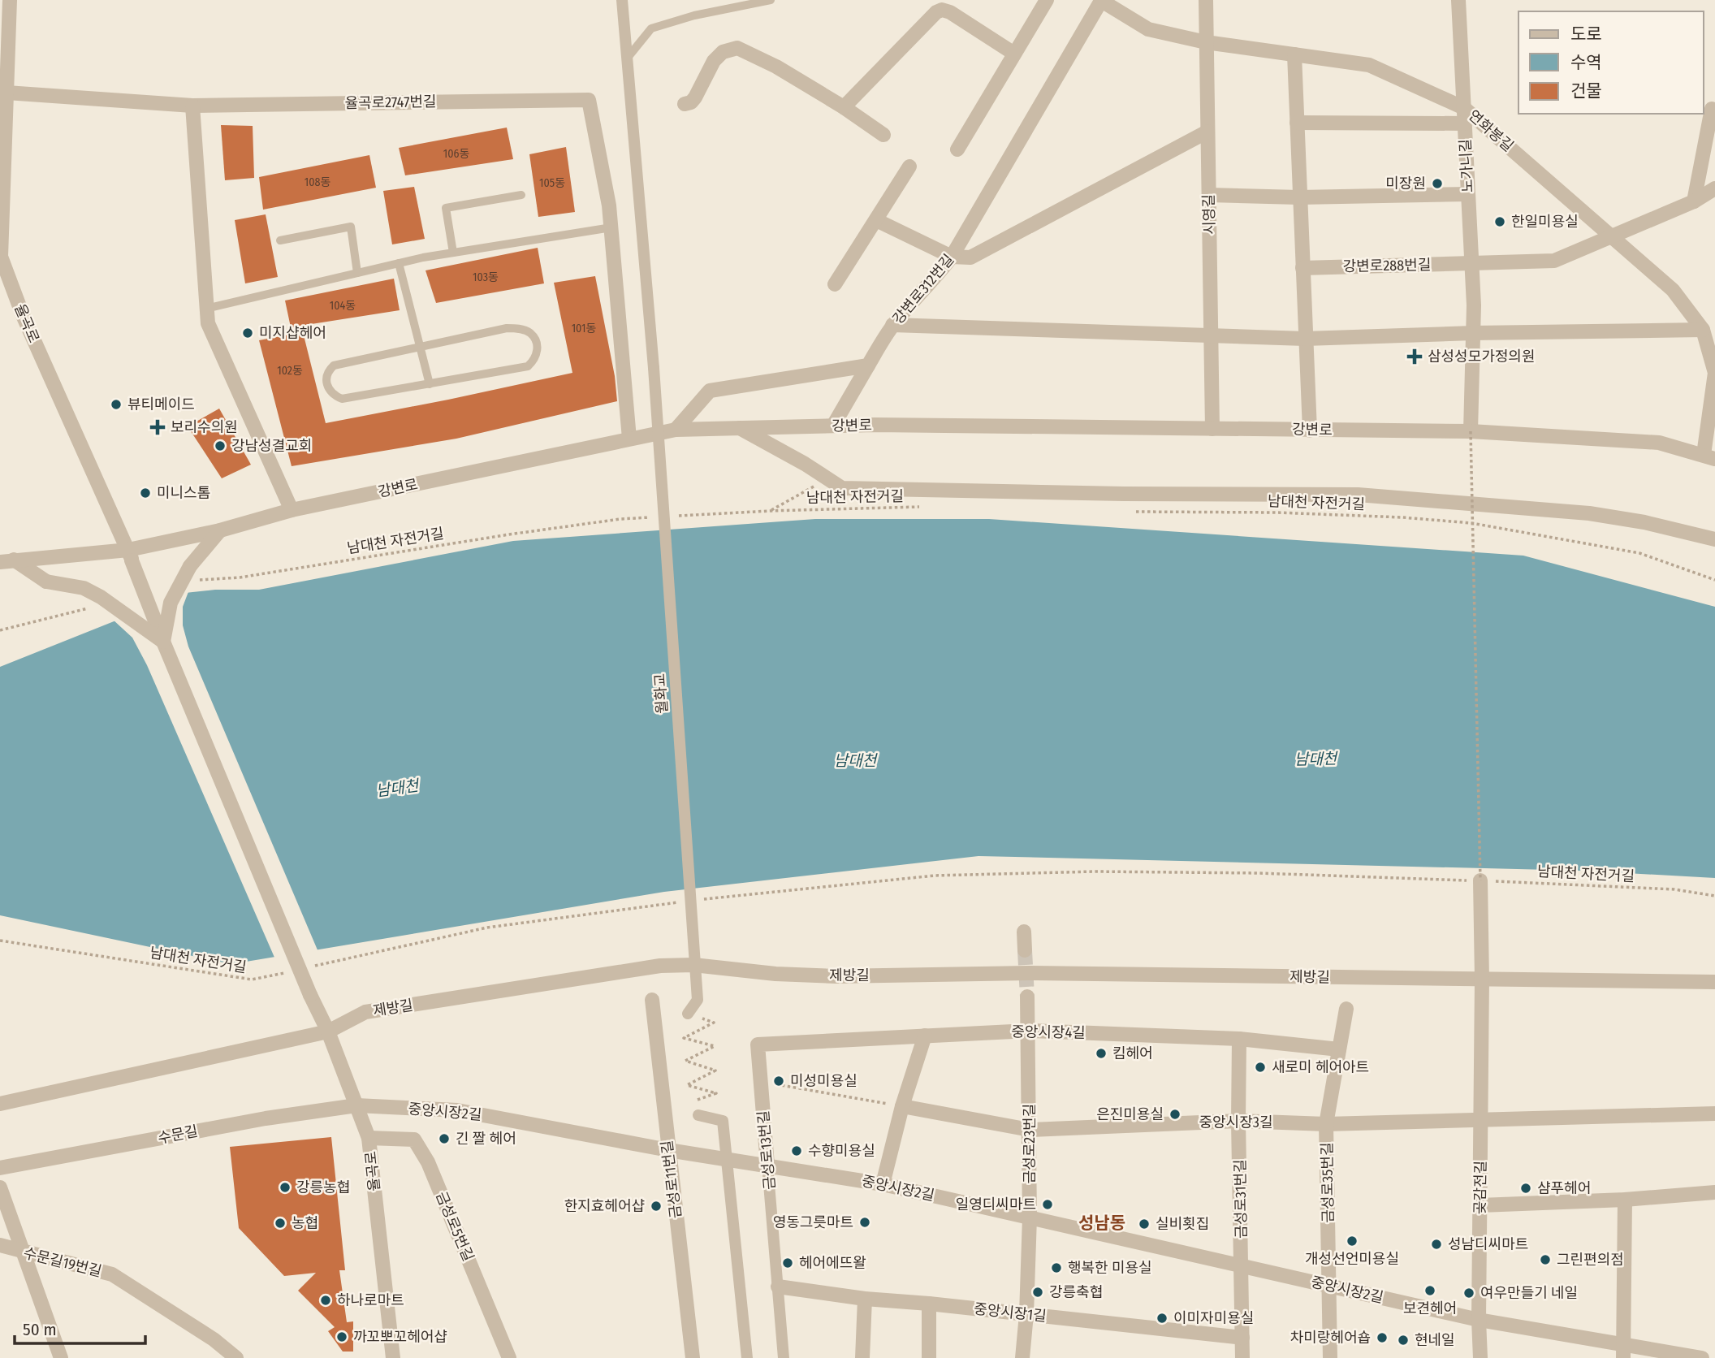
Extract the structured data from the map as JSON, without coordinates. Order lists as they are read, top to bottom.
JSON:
{
  "streets": {
    "street": [
      "율곡로2747번길",
      "연화봉길",
      "노가니길",
      "시영길",
      "강변로288번길",
      "강변로312번길",
      "율곡로",
      "강변로",
      "월화교",
      "제방길",
      "중앙시장4길",
      "중앙시장2길",
      "중앙시장3길",
      "수문길",
      "금성로23번길",
      "금성로13번길",
      "금성로11번길",
      "금성로35번길",
      "곶감전길",
      "금성로31번길",
      "금성로5번길",
      "수문길19번길",
      "중앙시장1길"
    ],
    "path": ["남대천 자전거길"]
  },
  "crossings": [
    ["율곡로2747번길", "율곡로"],
    ["연화봉길", "노가니길"],
    ["연화봉길", "시영길"],
    ["연화봉길", "강변로312번길"],
    ["연화봉길", "강변로"],
    ["노가니길", "강변로288번길"],
    ["노가니길", "강변로"],
    ["시영길", "강변로"],
    ["강변로312번길", "강변로"],
    ["율곡로", "강변로"],
    ["율곡로", "제방길"],
    ["율곡로", "중앙시장2길"],
    ["율곡로", "수문길"],
    ["율곡로", "금성로5번길"],
    ["남대천 자전거길", "곶감전길"],
    ["제방길", "곶감전길"],
    ["중앙시장4길", "금성로23번길"],
    ["중앙시장4길", "금성로13번길"],
    ["중앙시장4길", "금성로35번길"],
    ["중앙시장4길", "금성로31번길"],
    ["중앙시장2길", "수문길"],
    ["중앙시장2길", "금성로23번길"],
    ["중앙시장2길", "금성로13번길"],
    ["중앙시장2길", "금성로11번길"],
    ["중앙시장2길", "금성로35번길"],
    ["중앙시장2길", "곶감전길"],
    ["중앙시장2길", "금성로31번길"],
    ["중앙시장3길", "금성로23번길"],
    ["중앙시장3길", "금성로35번길"],
    ["중앙시장3길", "곶감전길"],
    ["중앙시장3길", "금성로31번길"],
    ["금성로23번길", "중앙시장1길"],
    ["금성로13번길", "중앙시장1길"],
    ["금성로31번길", "중앙시장1길"]
  ],
  "districts": ["성남동"],
  "water": ["남대천"],
  "places": {
    "other": [
      "미장원",
      "한일미용실",
      "미지샵헤어",
      "뷰티메이드",
      "강남성결교회",
      "미니스톰",
      "킴헤어",
      "새로미 헤어아트",
      "미성미용실",
      "은진미용실",
      "긴 짤 헤어",
      "수향미용실",
      "강릉농협",
      "샴푸헤어",
      "일영디씨마트",
      "한지효헤어샵",
      "영동그릇마트",
      "농협",
      "실비횟집",
      "개성선언미용실",
      "성남디씨마트",
      "그린편의점",
      "헤어에뜨왈",
      "행복한 미용실",
      "보견헤어",
      "강릉축협",
      "여우만들기 네일",
      "하나로마트",
      "이미자미용실",
      "까꼬뽀꼬헤어샵",
      "차미랑헤어숍",
      "현네일"
    ],
    "health": ["삼성성모가정의원", "보리수의원"]
  },
  "house_numbers": [
    "106동",
    "108동",
    "105동",
    "103동",
    "104동",
    "101동",
    "102동"
  ],
  "legend": ["도로", "수역", "건물"],
  "scale_bar": "50 m"
}
